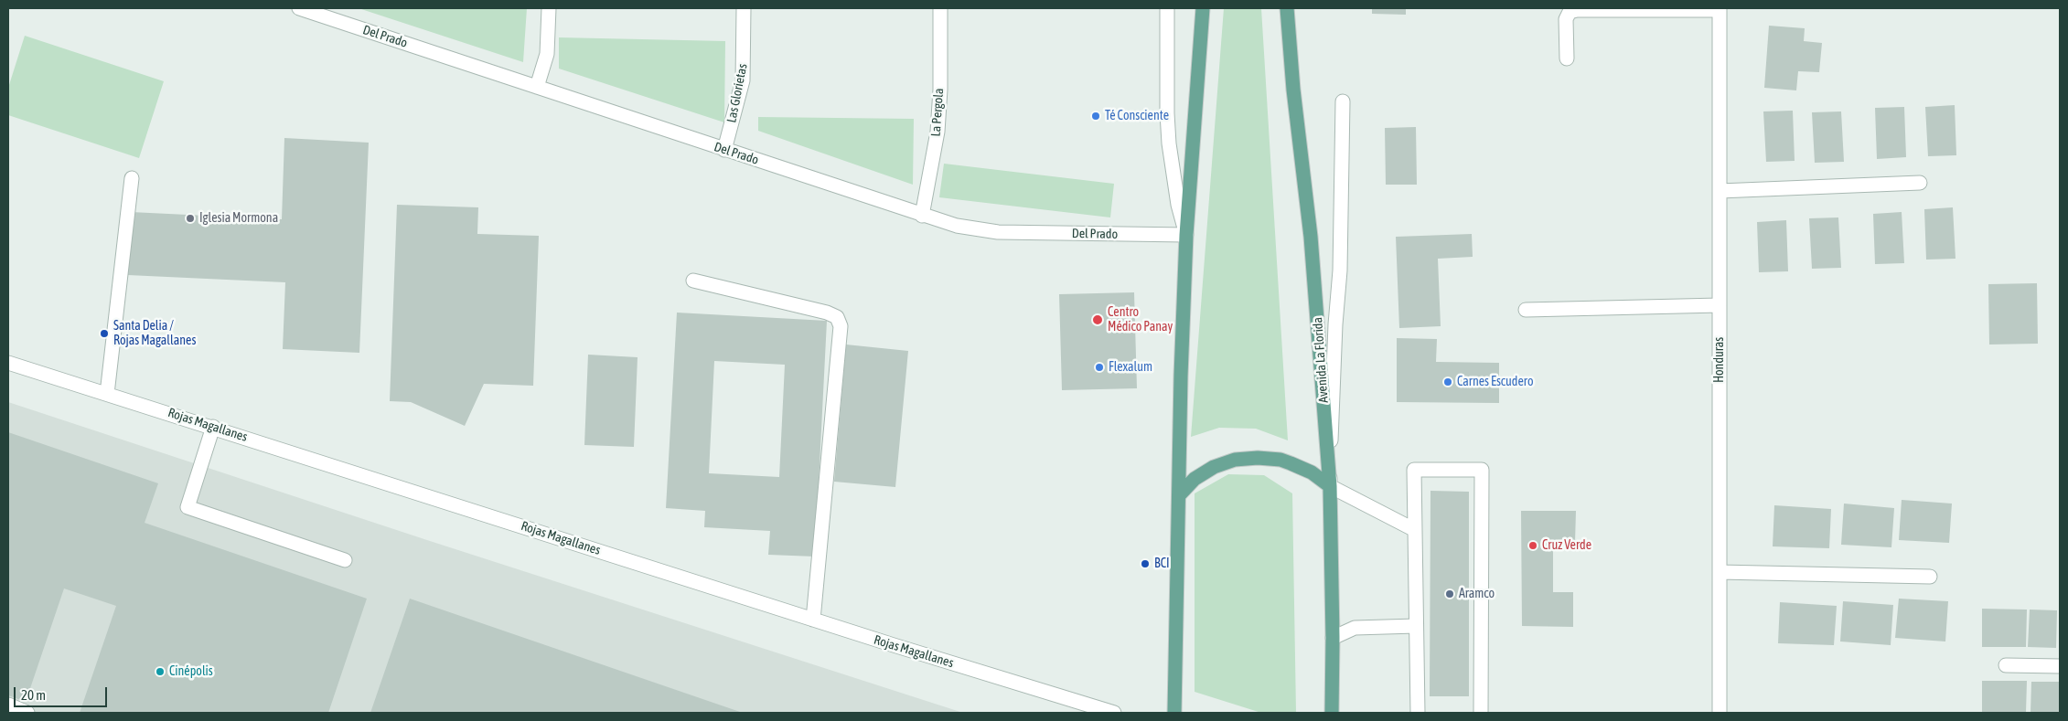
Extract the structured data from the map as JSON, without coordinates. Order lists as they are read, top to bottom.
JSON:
{
  "streets": {
    "main road": ["Avenida La Florida"],
    "street": [
      "Del Prado",
      "Las Glorietas",
      "La Pergola",
      "Honduras",
      "Rojas Magallanes"
    ]
  },
  "crossings": [
    ["Del Prado", "Las Glorietas"],
    ["Del Prado", "La Pergola"]
  ],
  "places": [
    "Té Consciente",
    "Iglesia Mormona",
    "Centro Médico Panay",
    "Santa Delia / Rojas Magallanes",
    "Flexalum",
    "Carnes Escudero",
    "Cruz Verde",
    "BCI",
    "Aramco",
    "Cinépolis"
  ],
  "scale_bar": "20 m"
}
